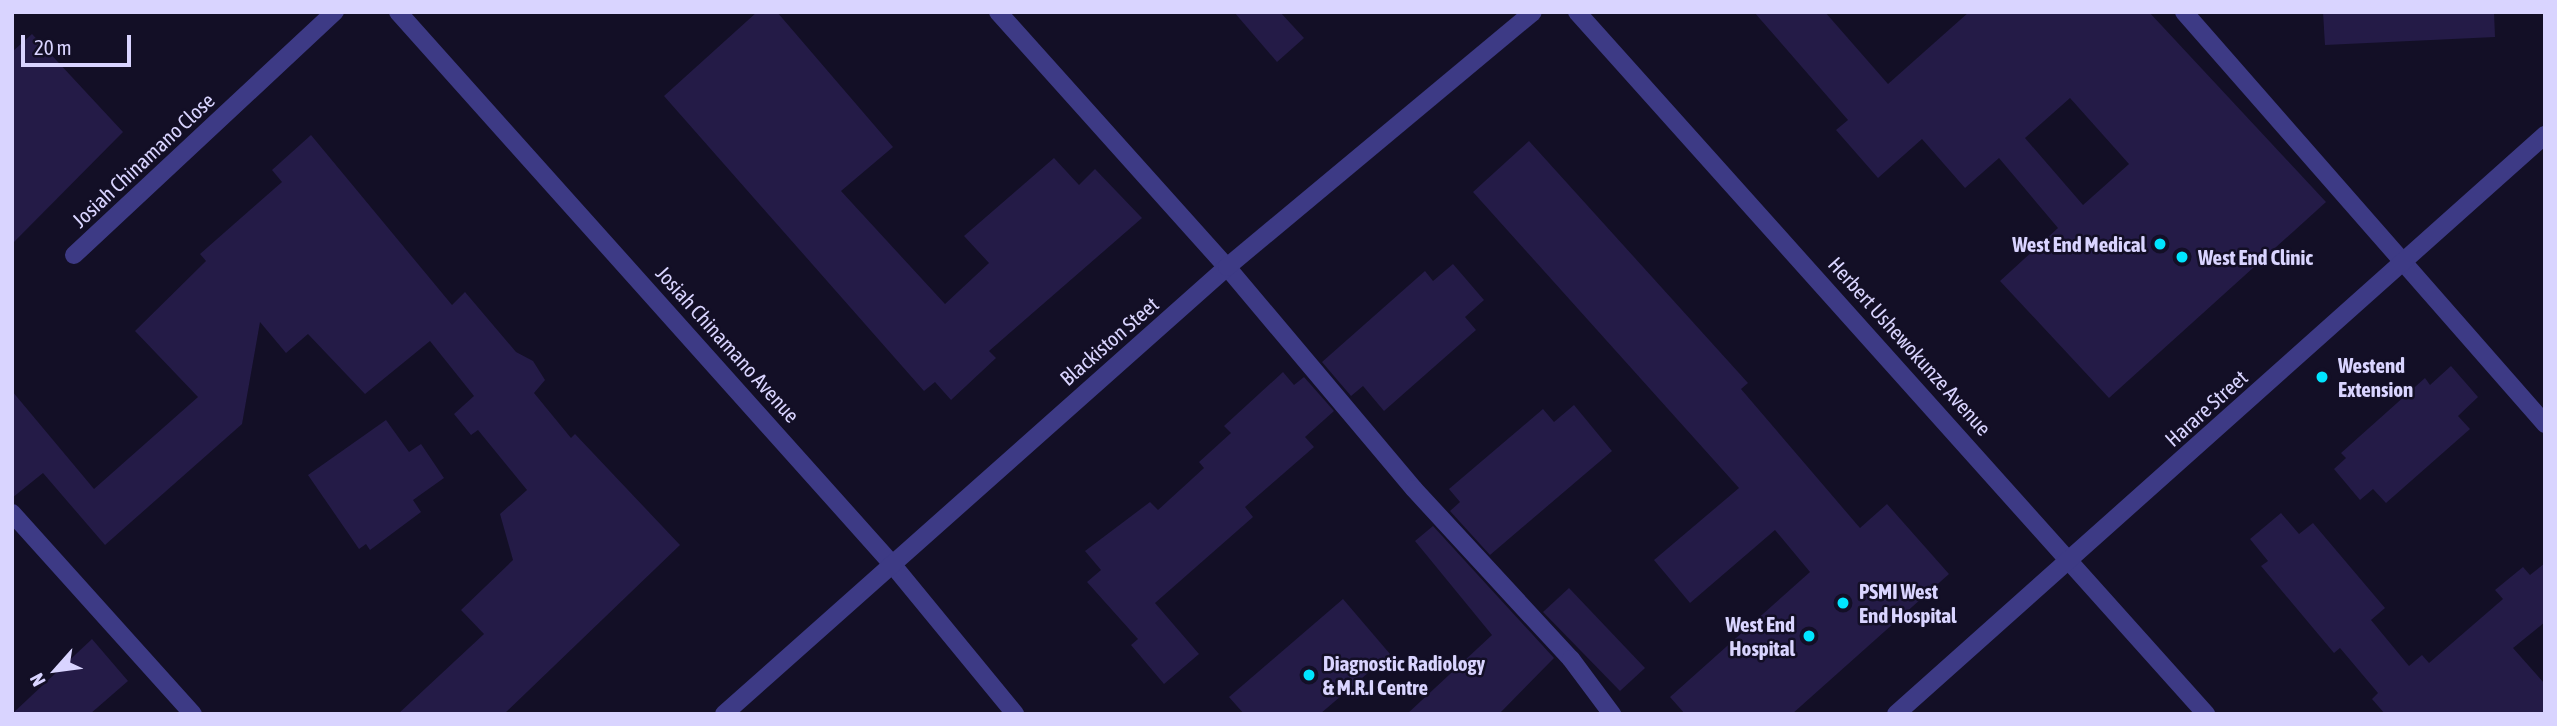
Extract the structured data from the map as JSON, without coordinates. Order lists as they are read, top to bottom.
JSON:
{
  "streets": {
    "street": [
      "Josiah Chinamano Close",
      "Blackiston Steet",
      "Josiah Chinamano Avenue",
      "Herbert Ushewokunze Avenue",
      "Harare Street"
    ]
  },
  "crossings": [
    ["Blackiston Steet", "Josiah Chinamano Avenue"],
    ["Herbert Ushewokunze Avenue", "Harare Street"]
  ],
  "places": [
    "West End Medical",
    "West End Clinic",
    "Westend Extension",
    "PSMI West End Hospital",
    "West End Hospital",
    "Diagnostic Radiology & M.R.I Centre"
  ],
  "scale_bar": "20 m",
  "north": "bottom left"
}
